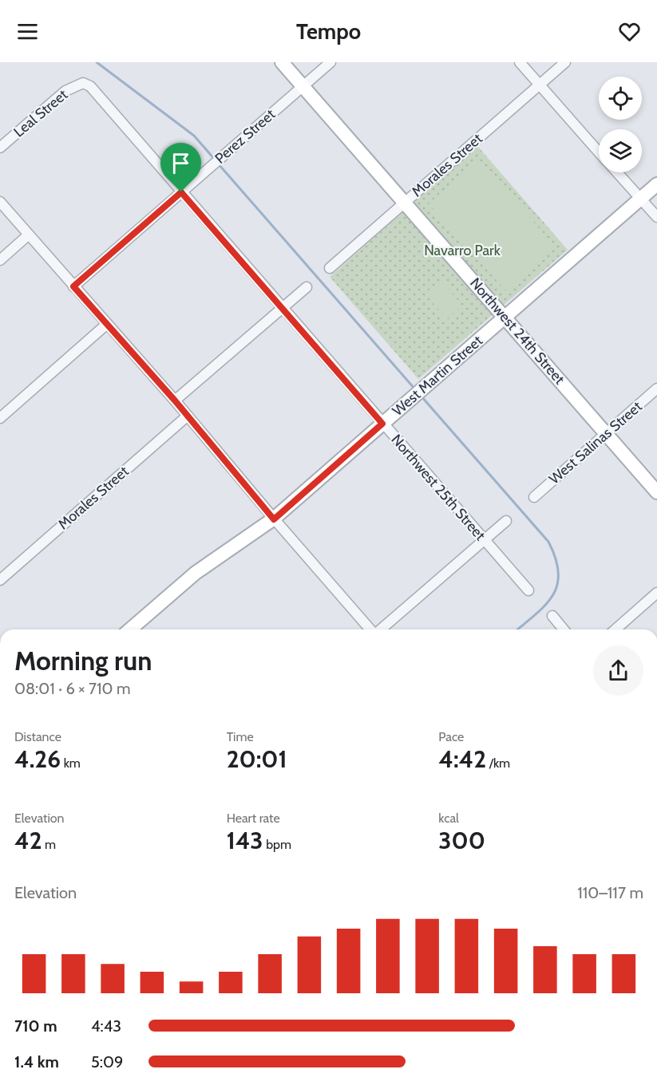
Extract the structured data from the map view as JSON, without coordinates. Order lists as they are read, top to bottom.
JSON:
{
  "streets": {
    "main road": ["Northwest 24th Street", "West Martin Street"],
    "street": [
      "Leal Street",
      "Perez Street",
      "Morales Street",
      "West Salinas Street",
      "Northwest 25th Street"
    ]
  },
  "crossings": [
    ["Leal Street", "Northwest 25th Street"],
    ["Perez Street", "Northwest 24th Street"],
    ["Perez Street", "Northwest 25th Street"],
    ["Morales Street", "Northwest 24th Street"],
    ["Northwest 24th Street", "West Martin Street"],
    ["Northwest 24th Street", "West Salinas Street"],
    ["West Martin Street", "Northwest 25th Street"]
  ],
  "parks": ["Navarro Park"],
  "page": {
    "header": "Tempo",
    "heading": ["Morning run", "08:01 · 6 × 710 m"],
    "stats": [
      ["Distance", "4.26 km"],
      ["Time", "20:01"],
      ["Pace", "4:42 /km"],
      ["Elevation", "42 m"],
      ["Heart rate", "143 bpm"],
      ["kcal", "300"]
    ],
    "chart": ["Elevation", "110–117 m"],
    "list": [
      {
        "name": "710 m",
        "note": "4:43"
      },
      {
        "name": "1.4 km",
        "note": "5:09"
      }
    ]
  }
}
